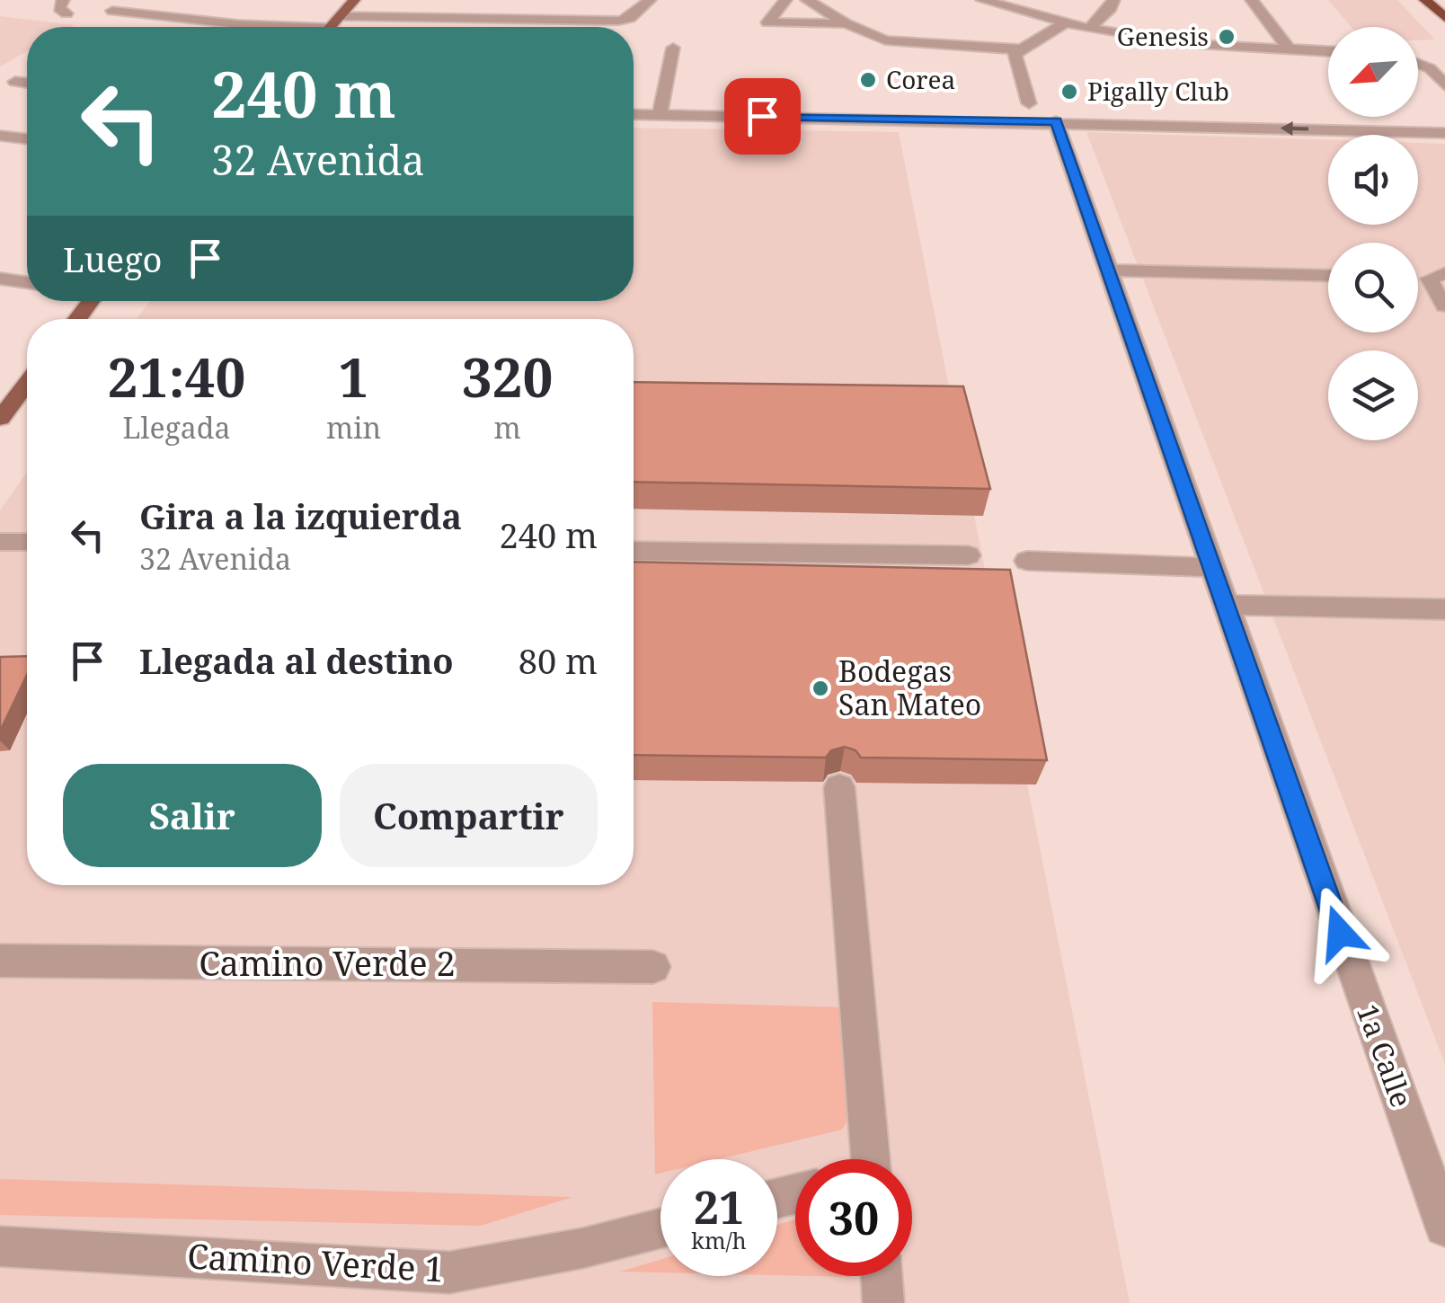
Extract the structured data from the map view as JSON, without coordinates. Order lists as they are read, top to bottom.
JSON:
{
  "streets": {
    "street": ["Camino Verde 2", "1a Calle", "Camino Verde 1"]
  },
  "places": [
    "Genesis",
    "Corea",
    "Pigally Club",
    "Bodegas San Mateo"
  ],
  "north": "bottom left",
  "page": {
    "turn": ["240 m", "32 Avenida"],
    "then": "Luego",
    "eta": [
      "21:40",
      "Llegada",
      "1",
      "min",
      "320",
      "m"
    ],
    "list": [
      {
        "name": "Gira a la izquierda",
        "note": "32 Avenida",
        "value": "240 m"
      },
      {
        "name": "Llegada al destino",
        "value": "80 m"
      }
    ],
    "buttons": ["Salir", "Compartir"],
    "speed": "21 km/h",
    "limit": "30"
  }
}
